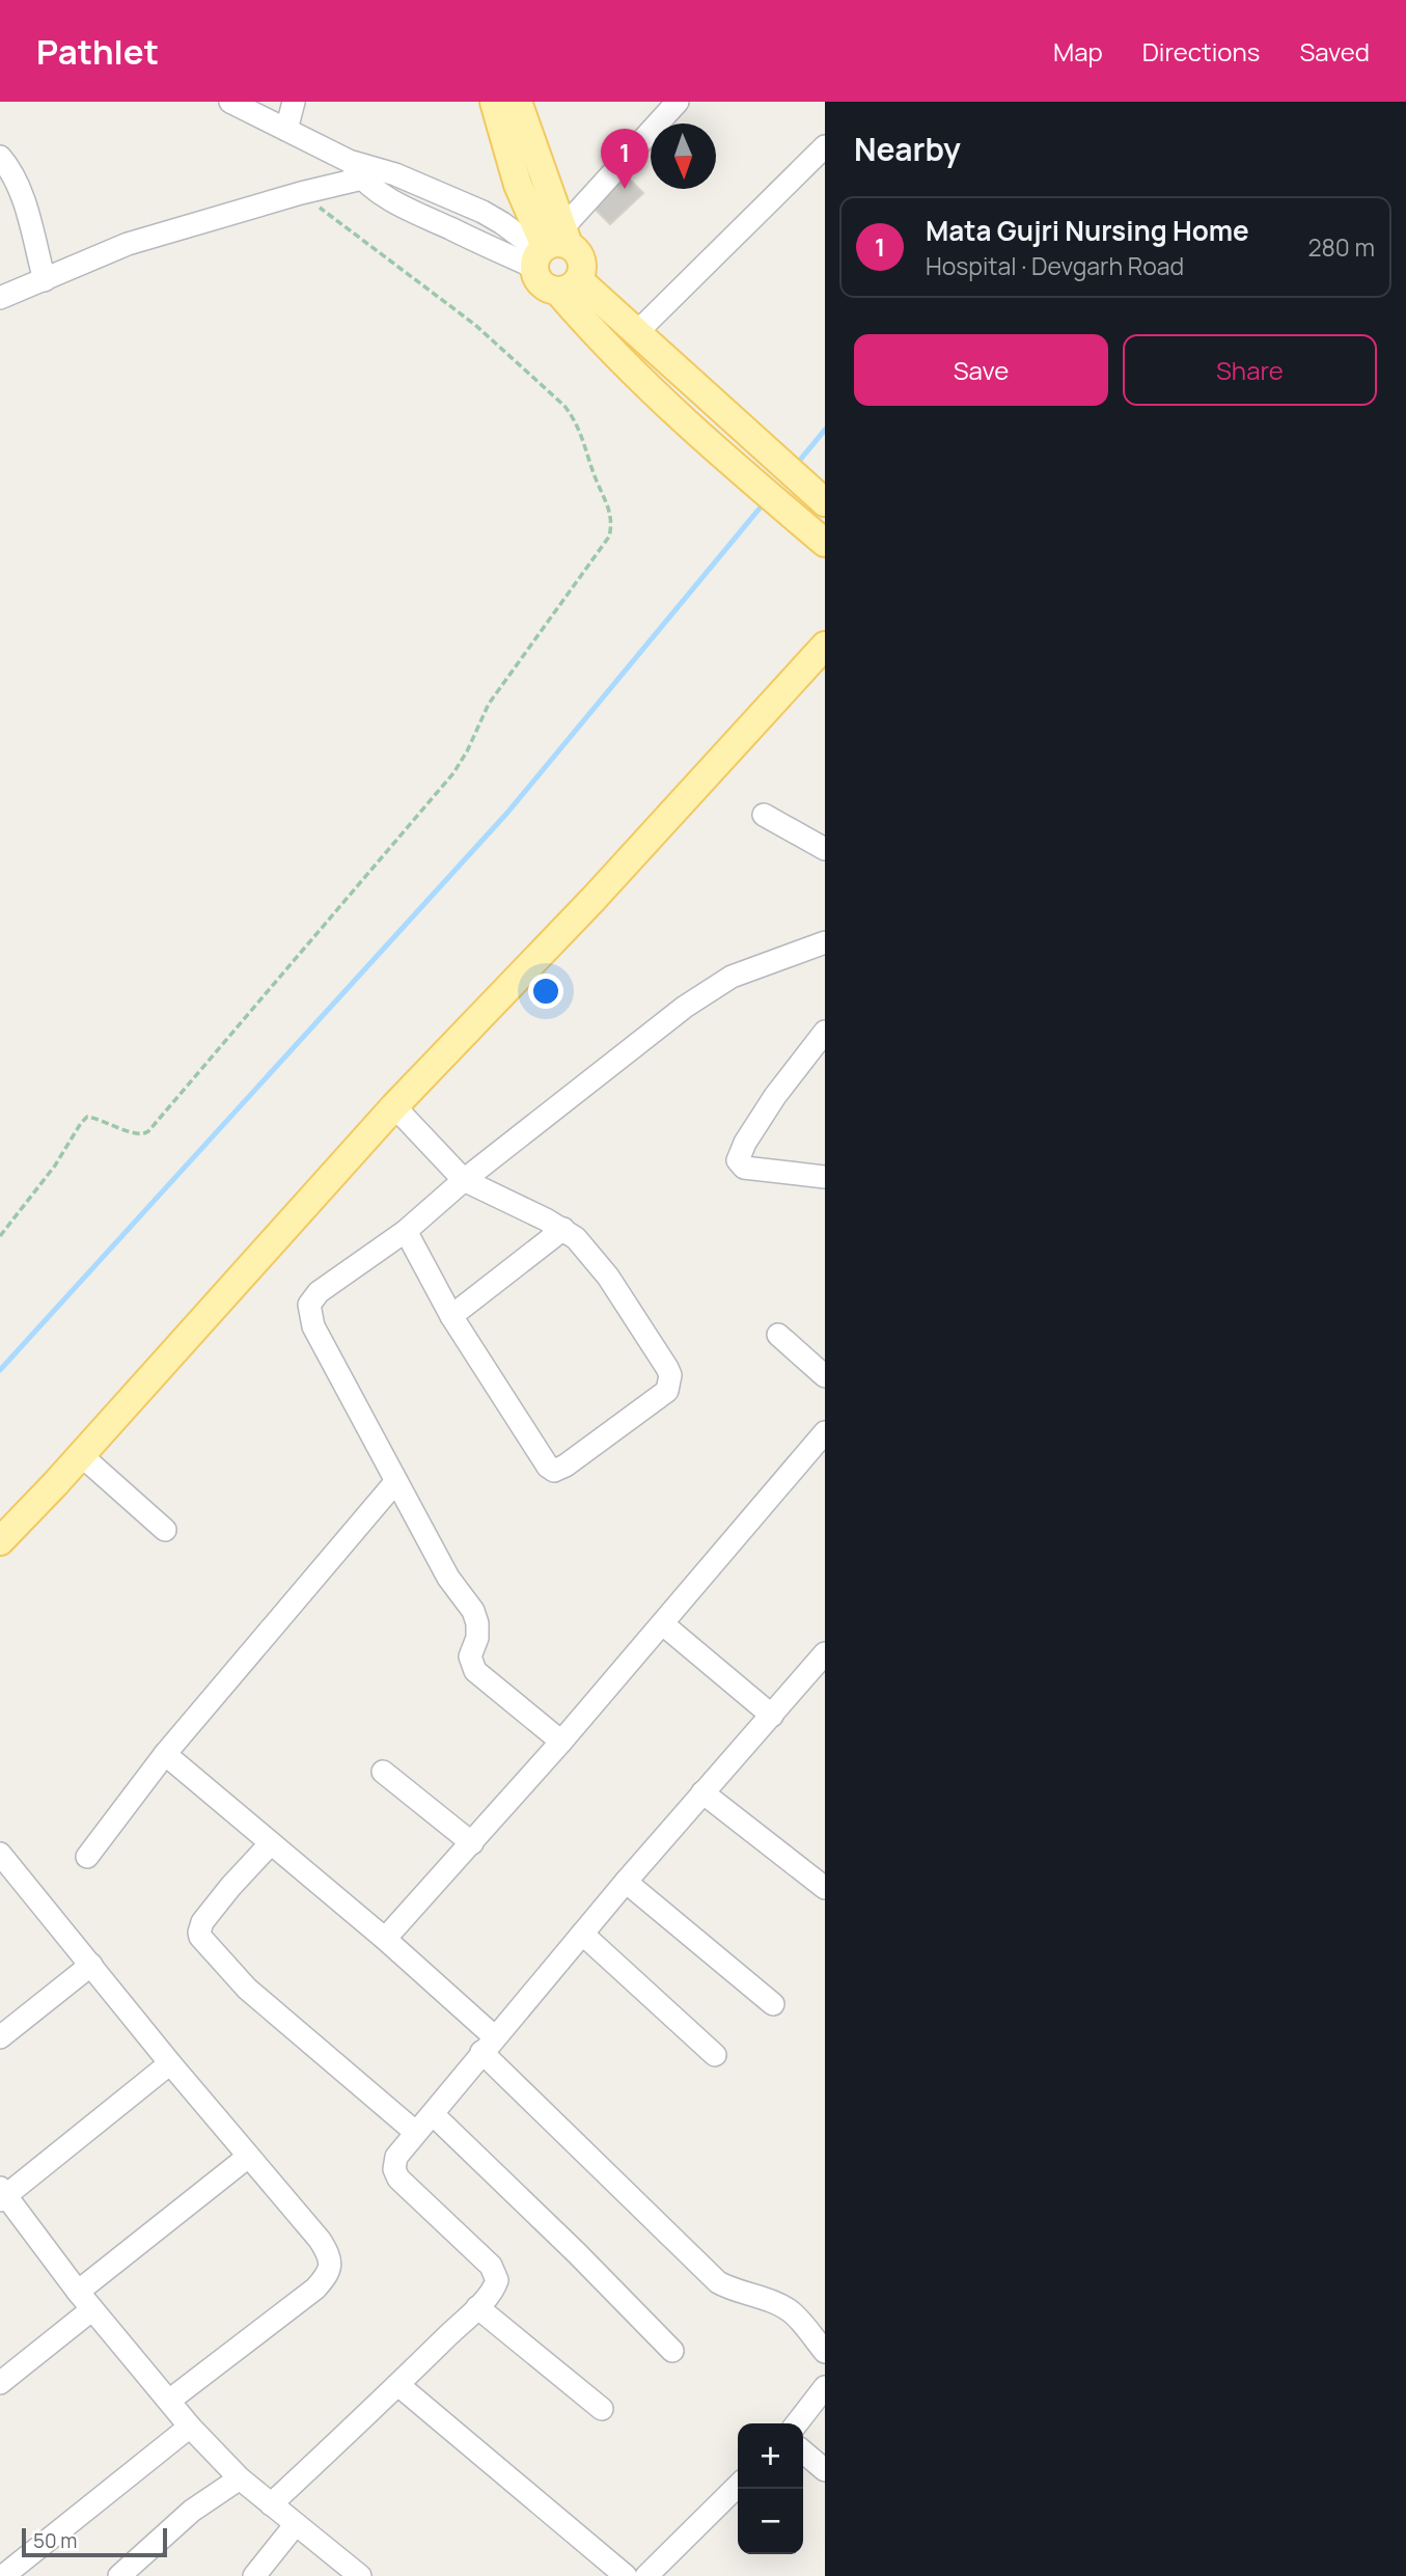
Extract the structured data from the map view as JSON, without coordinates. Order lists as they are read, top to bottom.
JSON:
{
  "scale_bar": "50 m",
  "north": "bottom",
  "page": {
    "header": "Pathlet",
    "nav": ["Map", "Directions", "Saved"],
    "heading": "Nearby",
    "pins": "1",
    "list": [
      {
        "mark": "1",
        "name": "Mata Gujri Nursing Home",
        "note": "Hospital · Devgarh Road",
        "value": "280 m"
      }
    ],
    "buttons": ["Save", "Share"],
    "map_buttons": ["+", "−"],
    "scale": "50 m"
  }
}
